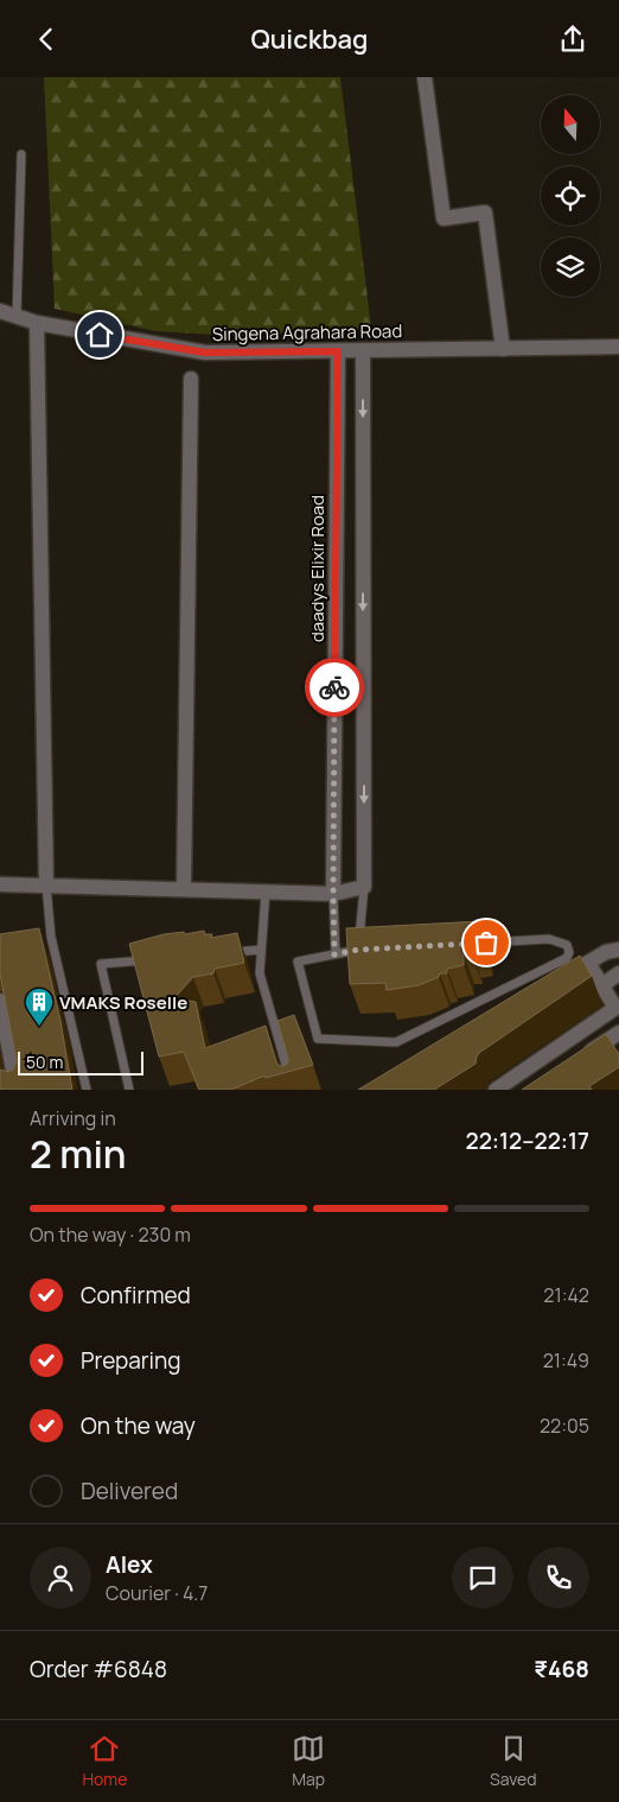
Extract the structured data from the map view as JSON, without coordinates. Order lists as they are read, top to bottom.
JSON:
{
  "streets": {
    "street": ["Singena Agrahara Road", "daadys Elixir Road"]
  },
  "crossings": [
    ["Singena Agrahara Road", "daadys Elixir Road"]
  ],
  "places": {
    "building": ["VMAKS Roselle"]
  },
  "scale_bar": "50 m",
  "north": "top",
  "page": {
    "header": "Quickbag",
    "scale": "50 m",
    "heading": ["2 min", "Arriving in", "22:12–22:17"],
    "panel": [
      "Alex",
      "Courier · 4.7",
      "Order #6848",
      "₹468"
    ],
    "bar": "On the way · 230 m",
    "list": [
      ["Confirmed", "21:42"],
      ["Preparing", "21:49"],
      ["On the way", "22:05"],
      "Delivered"
    ],
    "tabs": ["Home", "Map", "Saved"]
  }
}
